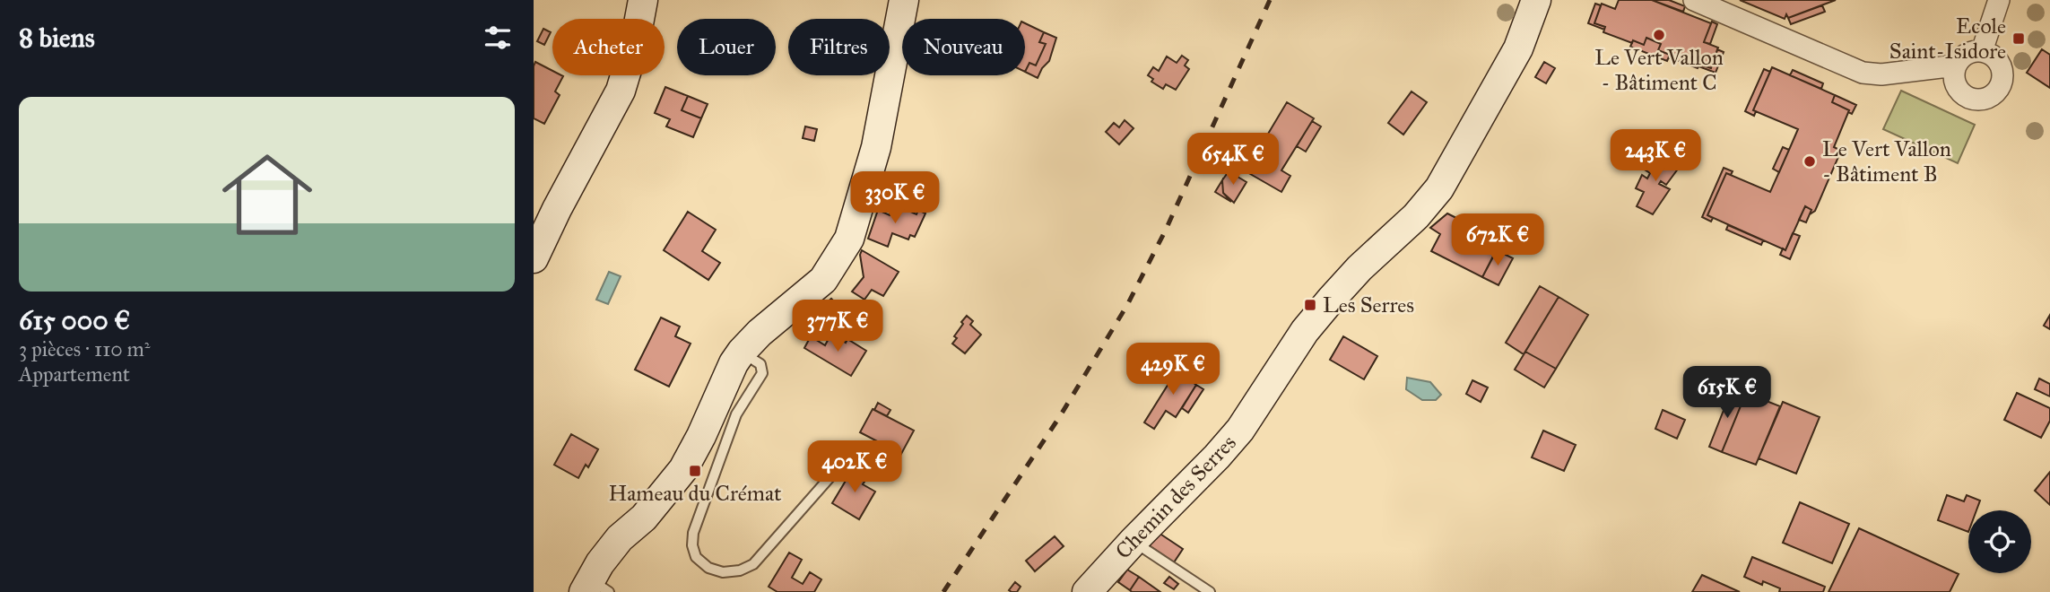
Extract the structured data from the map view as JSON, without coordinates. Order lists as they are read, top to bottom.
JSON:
{
  "streets": {
    "street": ["Chemin des Serres"]
  },
  "places": {
    "other": ["Le Vert Vallon - Bâtiment C", "Le Vert Vallon - Bâtiment B"],
    "transit": ["Ecole Saint-Isidore", "Les Serres", "Hameau du Crémat"]
  },
  "page": {
    "heading": "8 biens",
    "chip": [
      "Acheter",
      "Louer",
      "Filtres",
      "Nouveau"
    ],
    "list": [
      {
        "name": "615 000 €",
        "note": "3 pièces · 110 m² · Appartement"
      }
    ],
    "price": [
      "243K €",
      "654K €",
      "330K €",
      "672K €",
      "377K €",
      "429K €",
      "615K €",
      "402K €"
    ]
  }
}
